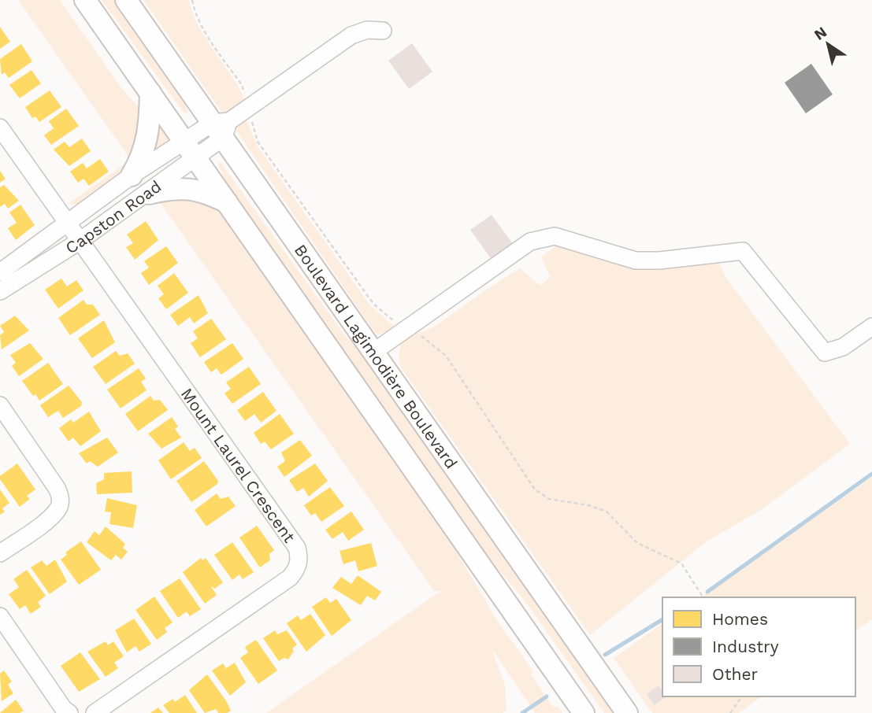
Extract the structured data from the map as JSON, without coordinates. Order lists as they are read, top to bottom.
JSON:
{
  "streets": {
    "main road": ["Boulevard Lagimodière Boulevard"],
    "street": ["Capston Road", "Mount Laurel Crescent"]
  },
  "crossings": [
    ["Capston Road", "Boulevard Lagimodière Boulevard"],
    ["Capston Road", "Mount Laurel Crescent"]
  ],
  "legend": ["Homes", "Industry", "Other"],
  "north": "top left"
}
